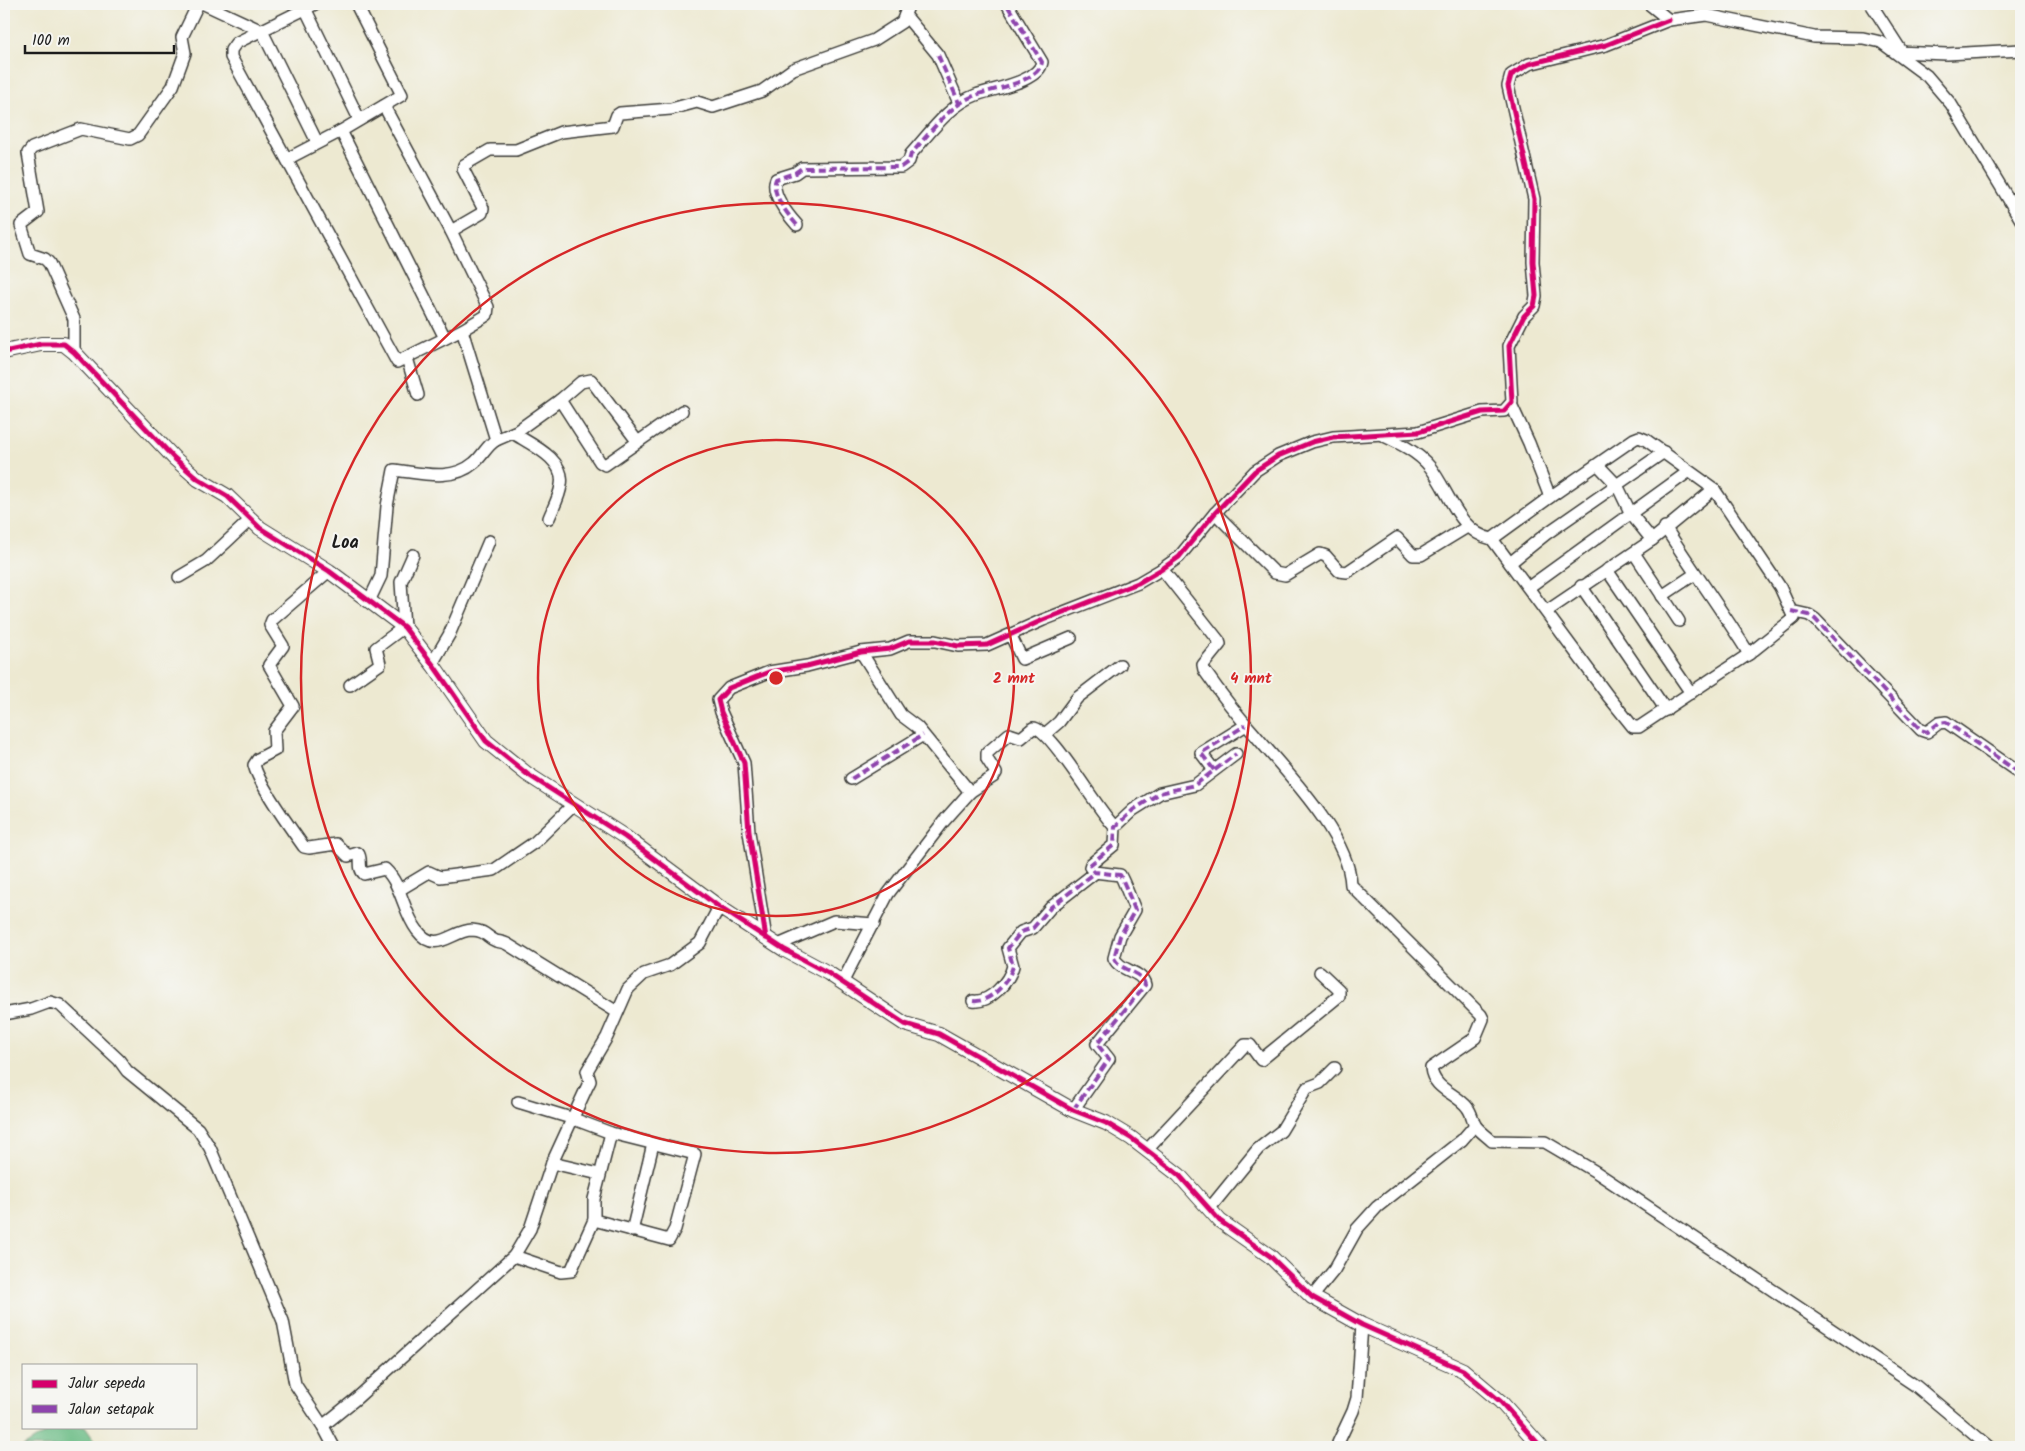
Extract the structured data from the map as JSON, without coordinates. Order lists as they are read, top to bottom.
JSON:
{
  "districts": ["Loa"],
  "legend": ["Jalur sepeda", "Jalan setapak"],
  "scale_bar": "100 m",
  "rings": ["2 mnt", "4 mnt"]
}
